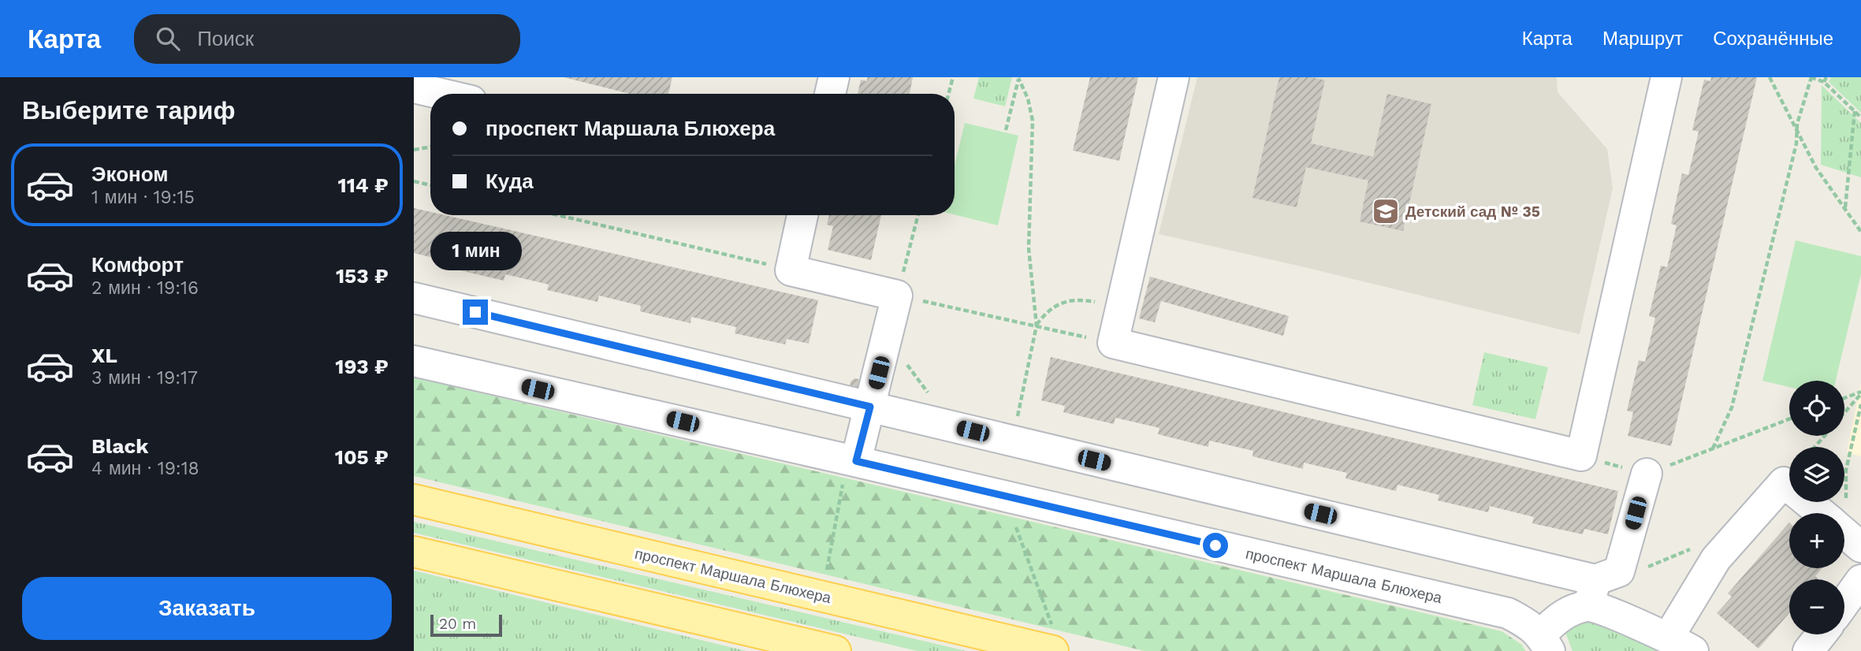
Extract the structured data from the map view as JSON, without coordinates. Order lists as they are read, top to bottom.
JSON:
{
  "streets": {
    "main road": ["проспект Маршала Блюхера"]
  },
  "places": {
    "school or university": ["Детский сад № 35"]
  },
  "scale_bar": "20 m",
  "page": {
    "header": "Карта",
    "search": "Поиск",
    "nav": ["Карта", "Маршрут", "Сохранённые"],
    "heading": "Выберите тариф",
    "banner": ["проспект Маршала Блюхера", "Куда"],
    "list": [
      {
        "name": "Эконом",
        "note": "1 мин · 19:15",
        "value": "114 ₽"
      },
      {
        "name": "Комфорт",
        "note": "2 мин · 19:16",
        "value": "153 ₽"
      },
      {
        "name": "XL",
        "note": "3 мин · 19:17",
        "value": "193 ₽"
      },
      {
        "name": "Black",
        "note": "4 мин · 19:18",
        "value": "105 ₽"
      }
    ],
    "bubble": "1 мин",
    "map_buttons": ["+", "−"],
    "buttons": "Заказать",
    "scale": "20 m"
  }
}
